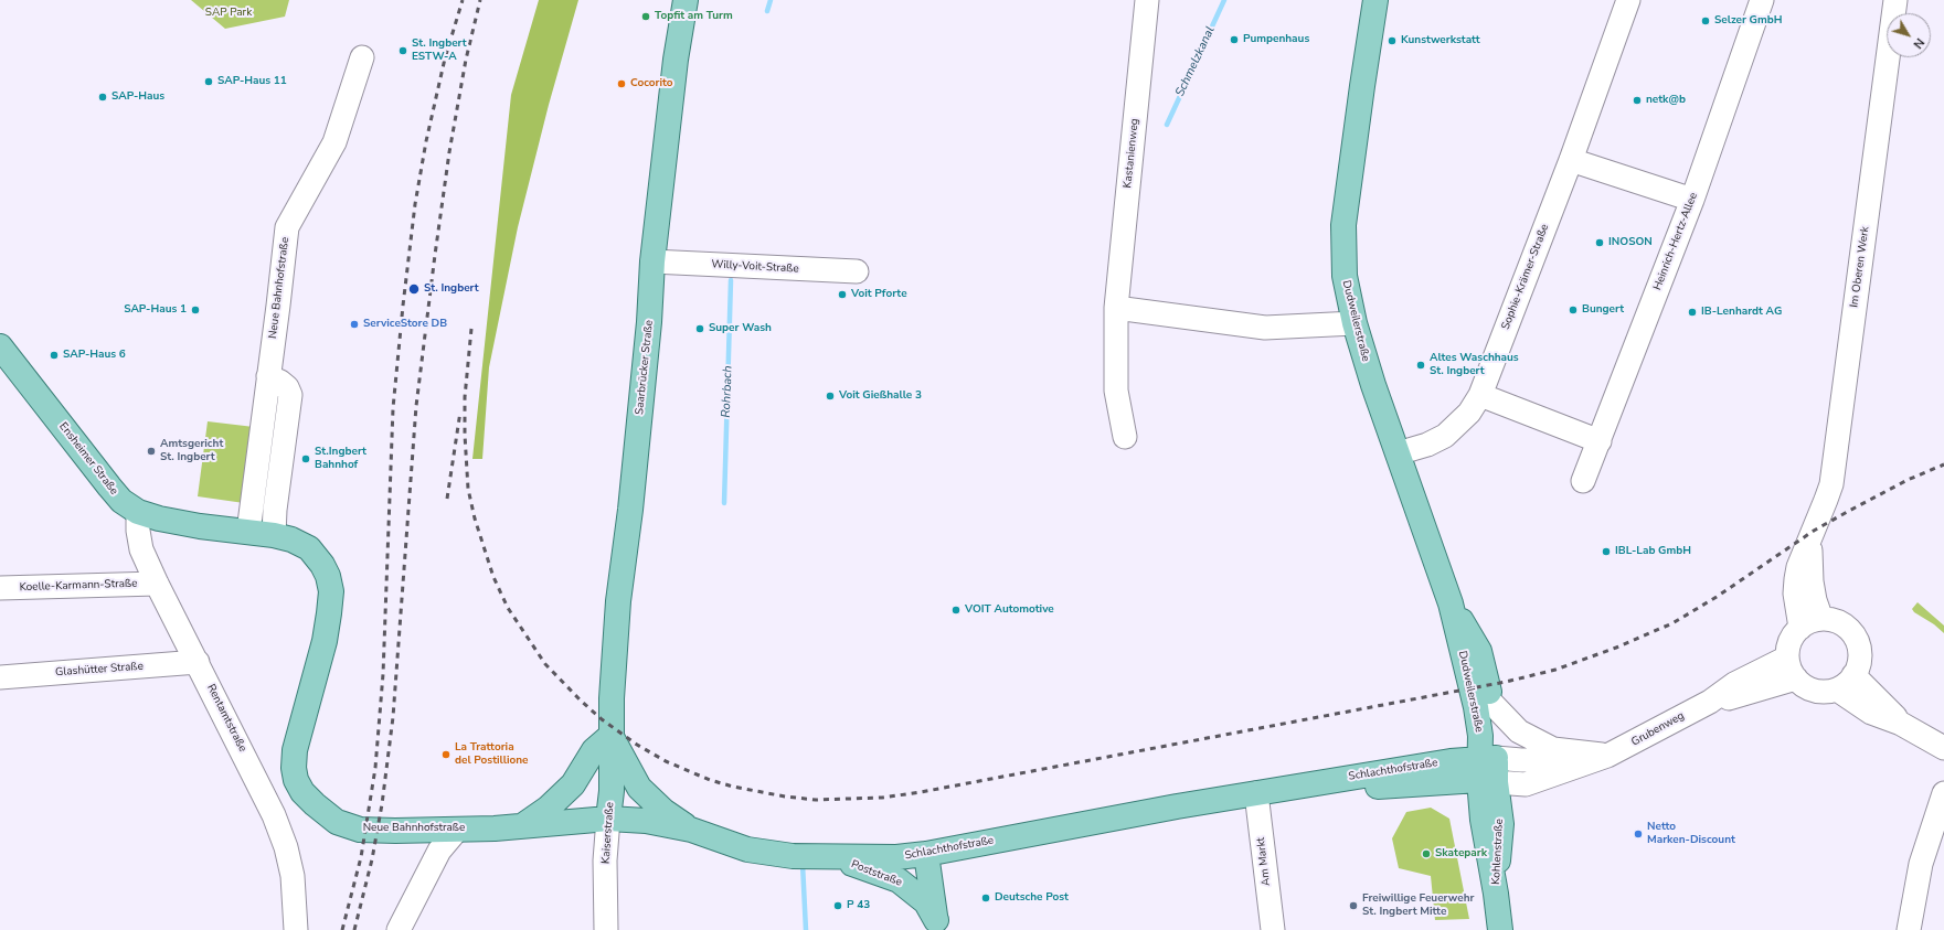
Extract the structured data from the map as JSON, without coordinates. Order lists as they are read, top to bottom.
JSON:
{
  "streets": {
    "main road": [
      "Neue Bahnhofstraße",
      "Dudweilerstraße",
      "Saarbrücker Straße",
      "Ensheimer Straße",
      "Schlachthofstraße",
      "Kaiserstraße",
      "Kohlenstraße",
      "Poststraße"
    ],
    "street": [
      "Kastanienweg",
      "Heinrich-Hertz-Allee",
      "Willy-Voit-Straße",
      "Im Oberen Werk",
      "Sophie-Krämer-Straße",
      "Koelle-Karmann-Straße",
      "Glashütter Straße",
      "Rentamtstraße",
      "Grubenweg",
      "Am Markt"
    ]
  },
  "crossings": [
    ["Willy-Voit-Straße", "Saarbrücker Straße"],
    ["Im Oberen Werk", "Grubenweg"],
    ["Sophie-Krämer-Straße", "Dudweilerstraße"],
    ["Neue Bahnhofstraße", "Ensheimer Straße"],
    ["Neue Bahnhofstraße", "Schlachthofstraße"],
    ["Neue Bahnhofstraße", "Kaiserstraße"],
    ["Dudweilerstraße", "Grubenweg"],
    ["Dudweilerstraße", "Schlachthofstraße"],
    ["Dudweilerstraße", "Kohlenstraße"],
    ["Saarbrücker Straße", "Kaiserstraße"],
    ["Ensheimer Straße", "Rentamtstraße"],
    ["Koelle-Karmann-Straße", "Rentamtstraße"],
    ["Glashütter Straße", "Rentamtstraße"],
    ["Grubenweg", "Schlachthofstraße"],
    ["Grubenweg", "Kohlenstraße"],
    ["Schlachthofstraße", "Kaiserstraße"],
    ["Schlachthofstraße", "Kohlenstraße"],
    ["Schlachthofstraße", "Am Markt"],
    ["Schlachthofstraße", "Poststraße"]
  ],
  "water": ["Schmelzkanal", "Rohrbach"],
  "parks": ["SAP Park"],
  "places": [
    "Topfit am Turm",
    "Selzer GmbH",
    "Pumpenhaus",
    "Kunstwerkstatt",
    "St. Ingbert ESTW-A",
    "SAP-Haus 11",
    "Cocorito",
    "SAP-Haus",
    "netk@b",
    "INOSON",
    "St. Ingbert",
    "Voit Pforte",
    "SAP-Haus 1",
    "Bungert",
    "IB-Lenhardt AG",
    "ServiceStore DB",
    "Super Wash",
    "SAP-Haus 6",
    "Altes Waschhaus St. Ingbert",
    "Voit Gießhalle 3",
    "Amtsgericht St. Ingbert",
    "St.Ingbert Bahnhof",
    "IBL-Lab GmbH",
    "VOIT Automotive",
    "La Trattoria del Postillione",
    "Netto Marken-Discount",
    "Skatepark",
    "Deutsche Post",
    "P 43",
    "Freiwillige Feuerwehr St. Ingbert Mitte"
  ],
  "north": "bottom right"
}
